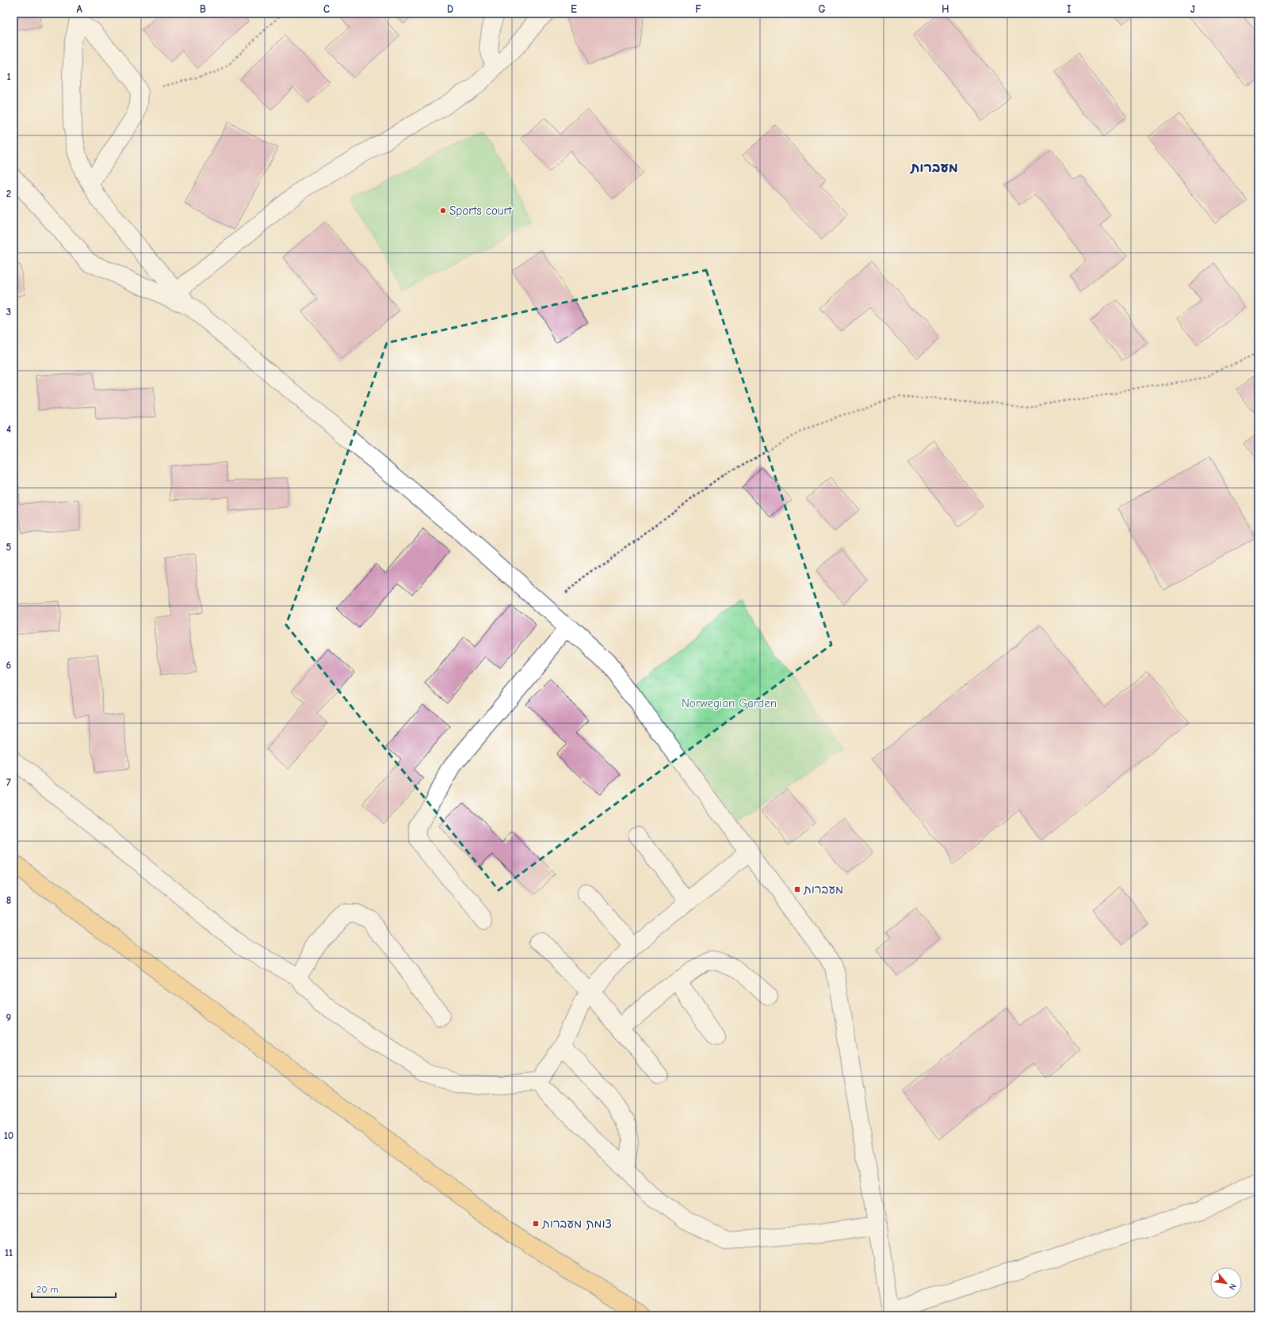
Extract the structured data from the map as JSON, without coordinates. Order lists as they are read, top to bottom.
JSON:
{
  "districts": ["מעברות"],
  "parks": ["Norwegian Garden"],
  "places": {
    "other": ["Sports court"],
    "transit": ["מעברות", "צומת מעברות"]
  },
  "scale_bar": "20 m",
  "north": "bottom right",
  "grid": {
    "columns": [
      "A",
      "B",
      "C",
      "D",
      "E",
      "F",
      "G",
      "H",
      "I",
      "J"
    ],
    "rows": [
      "1",
      "2",
      "3",
      "4",
      "5",
      "6",
      "7",
      "8",
      "9",
      "10",
      "11"
    ]
  }
}
